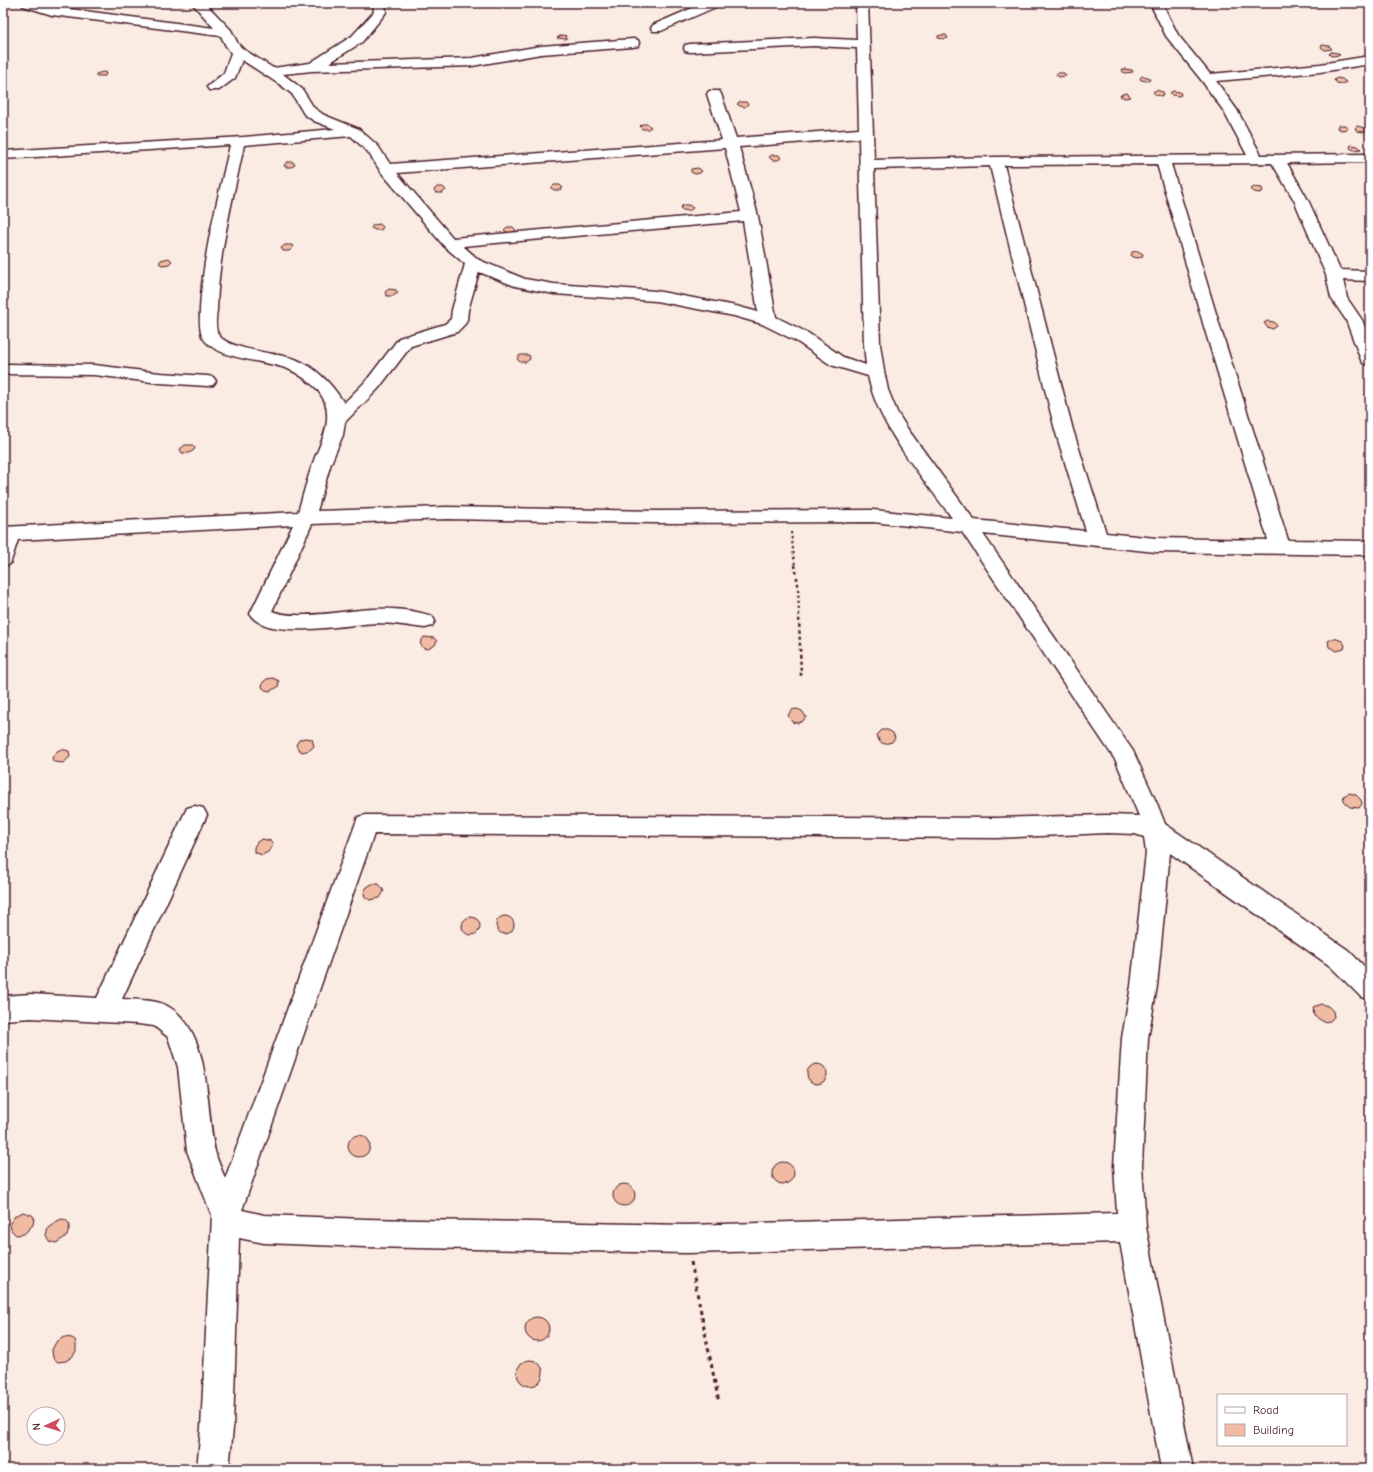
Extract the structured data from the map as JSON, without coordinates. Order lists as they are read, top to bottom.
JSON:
{
  "legend": ["Road", "Building"],
  "north": "left"
}
